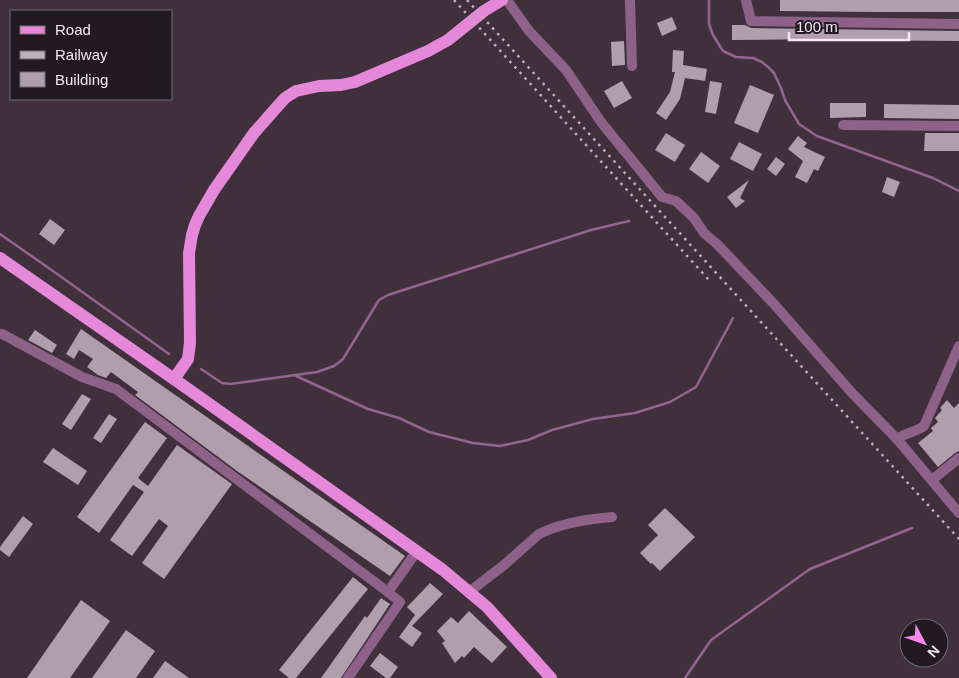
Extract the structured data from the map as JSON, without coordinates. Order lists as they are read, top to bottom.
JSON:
{
  "legend": ["Road", "Railway", "Building"],
  "scale_bar": "100 m",
  "north": "bottom right"
}
